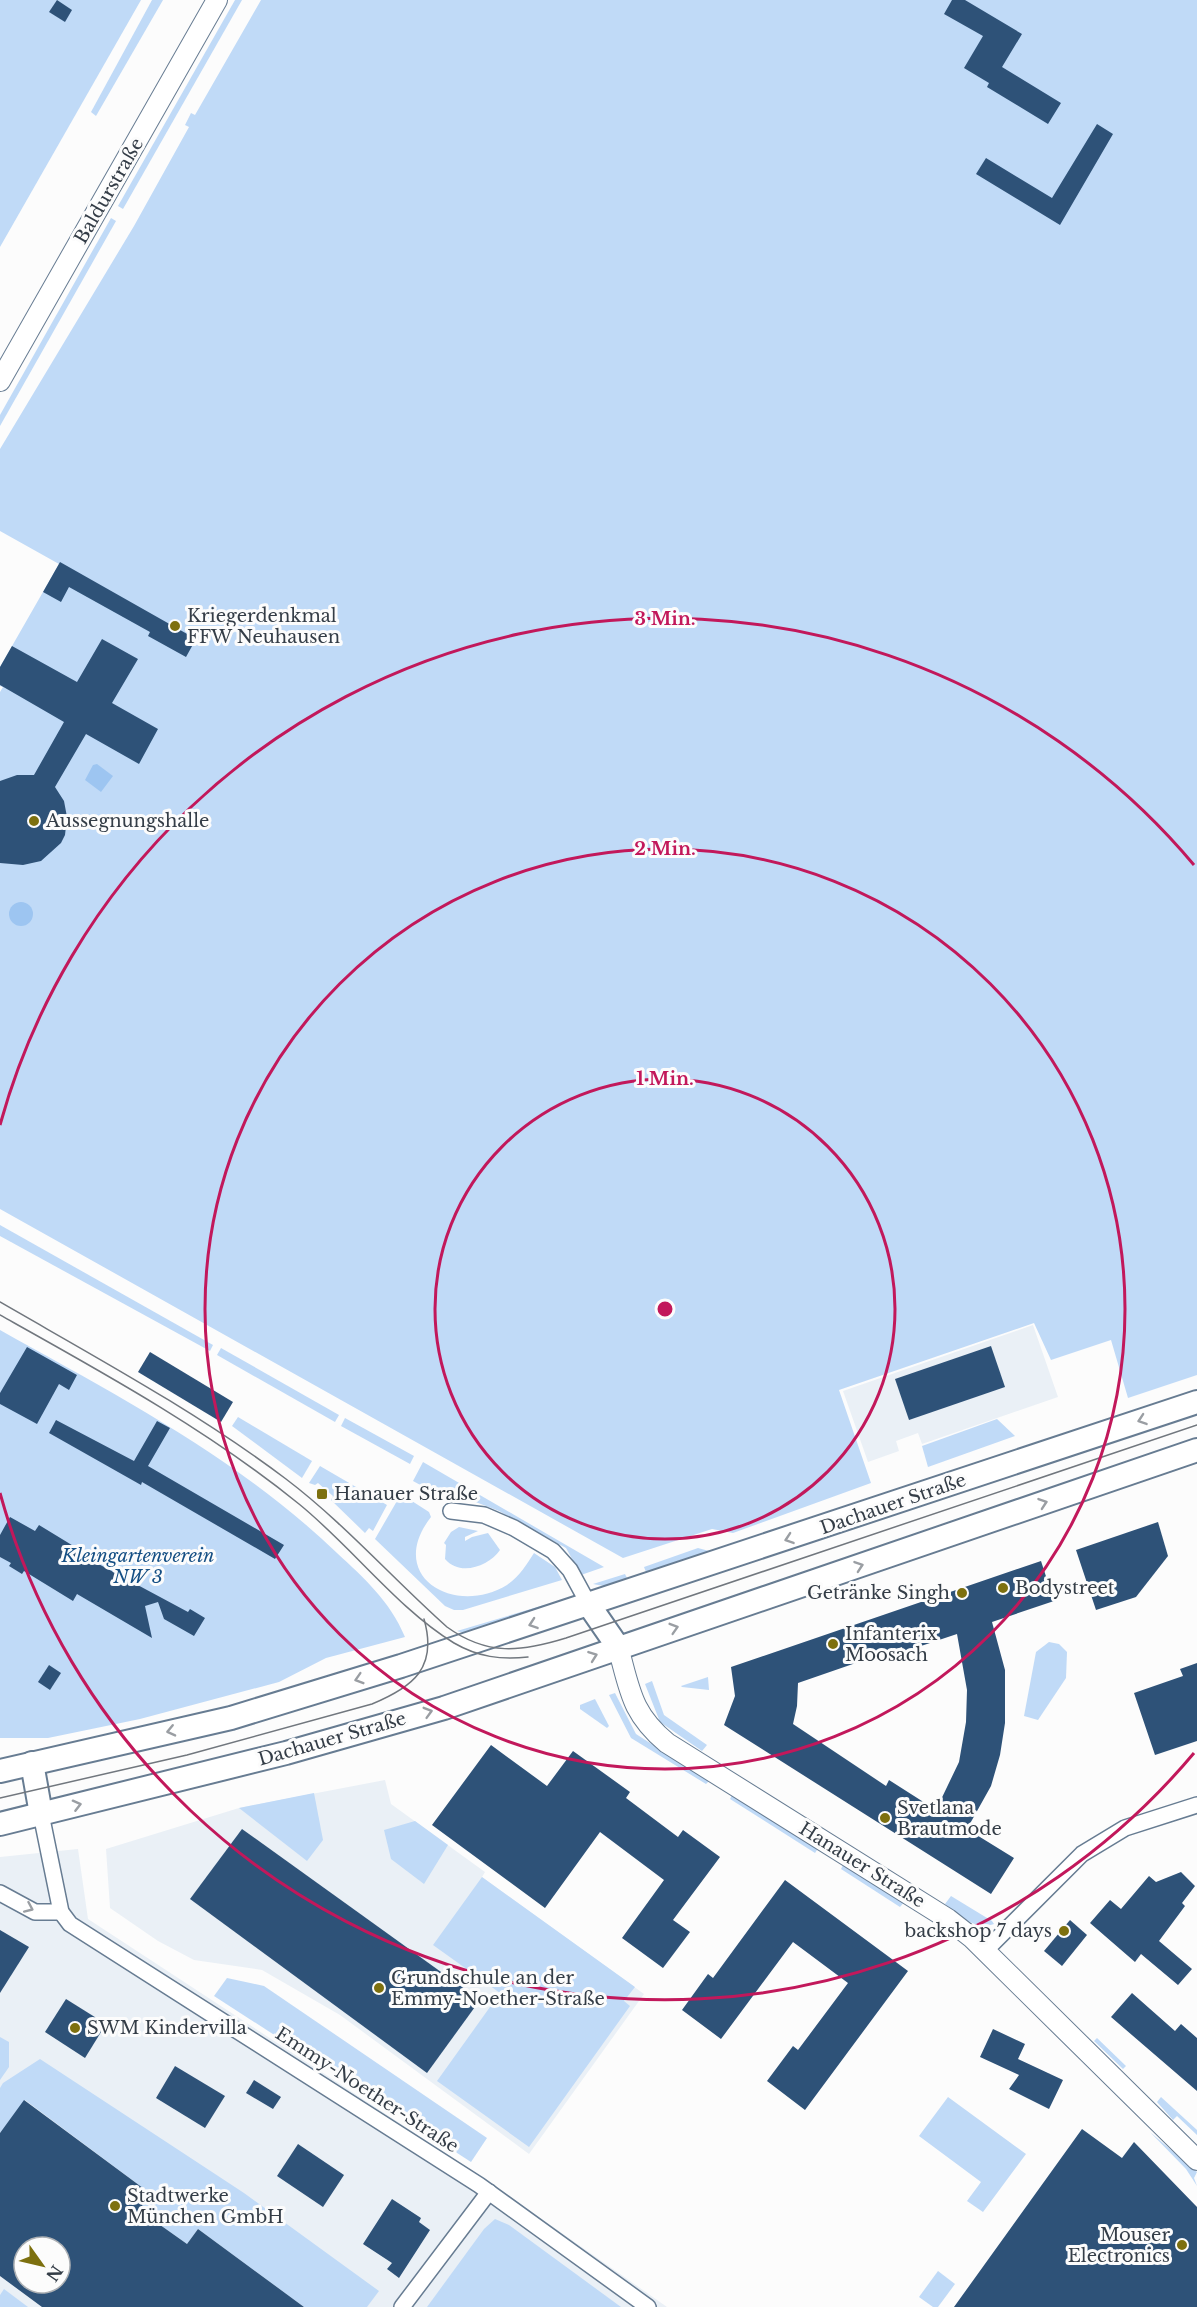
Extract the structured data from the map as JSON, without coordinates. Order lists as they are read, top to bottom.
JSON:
{
  "streets": {
    "main road": ["Dachauer Straße"],
    "street": ["Baldurstraße", "Hanauer Straße", "Emmy-Noether-Straße"]
  },
  "crossings": [
    ["Dachauer Straße", "Hanauer Straße"]
  ],
  "parks": ["Kleingartenverein NW 3"],
  "places": {
    "other": [
      "Kriegerdenkmal FFW Neuhausen",
      "Aussegnungshalle",
      "Bodystreet",
      "Getränke Singh",
      "Infanterix Moosach",
      "Svetlana Brautmode",
      "backshop 7 days",
      "Grundschule an der Emmy-Noether-Straße",
      "SWM Kindervilla",
      "Stadtwerke München GmbH",
      "Mouser Electronics"
    ],
    "transit": ["Hanauer Straße"]
  },
  "north": "bottom right",
  "rings": ["3 Min.", "2 Min.", "1 Min."]
}
